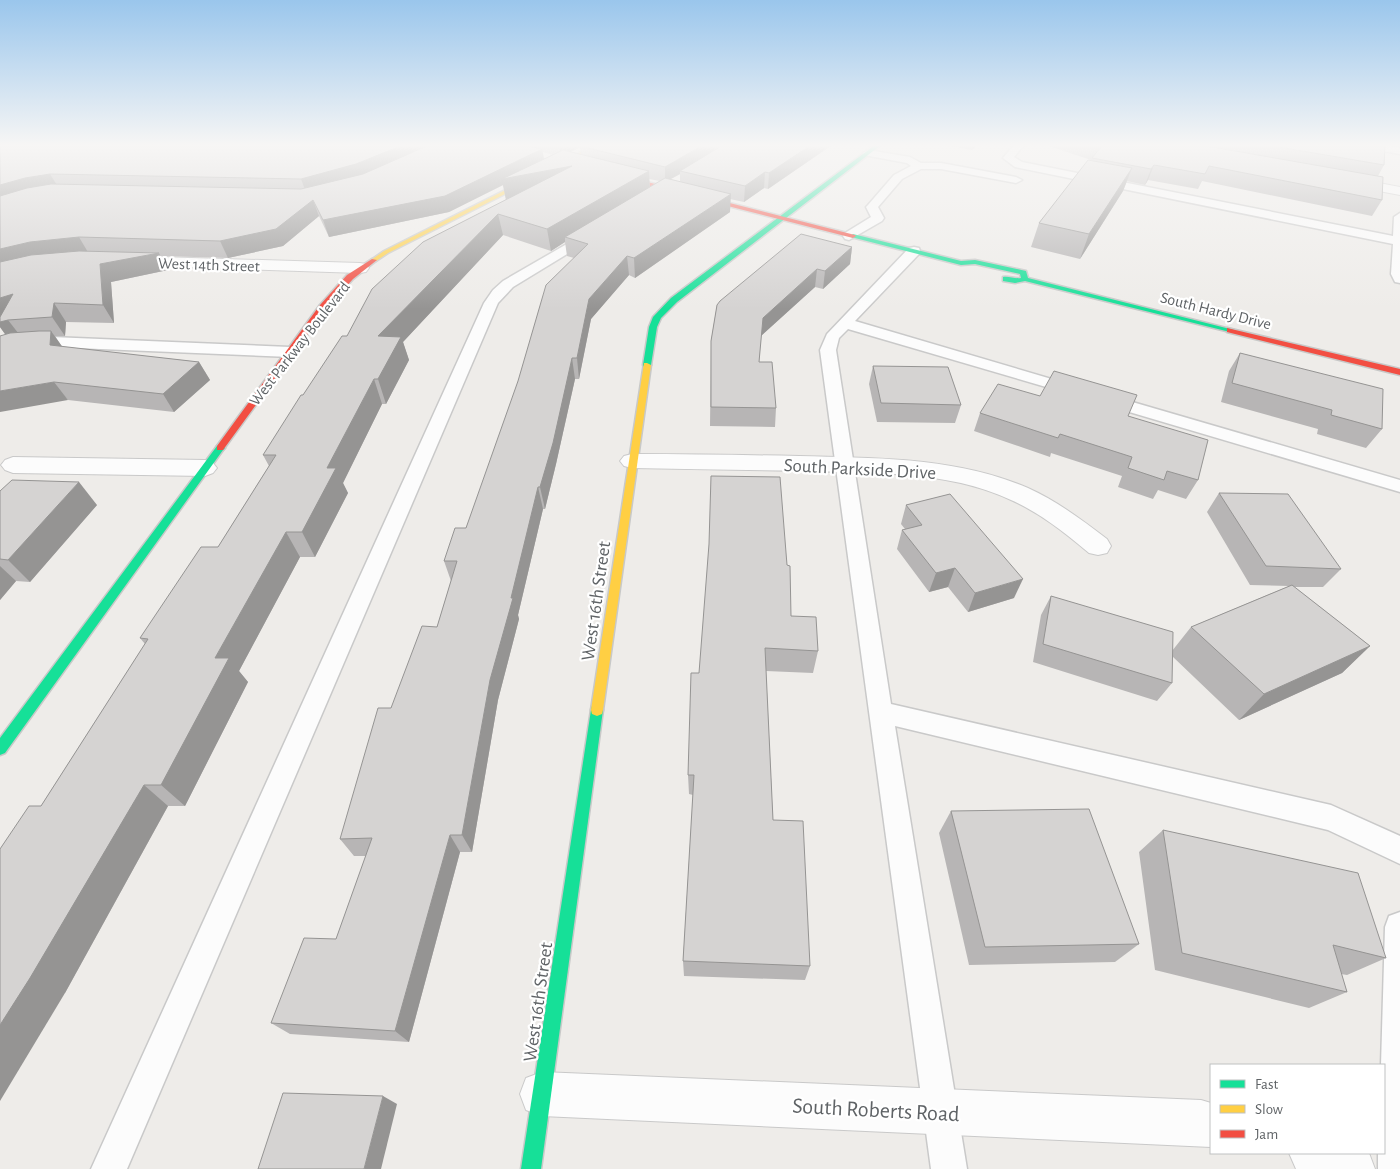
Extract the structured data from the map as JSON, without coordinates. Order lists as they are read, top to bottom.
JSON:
{
  "streets": {
    "street": [
      "West 14th Street",
      "South Hardy Drive",
      "West Parkway Boulevard",
      "South Parkside Drive",
      "West 16th Street",
      "South Roberts Road"
    ]
  },
  "crossings": [
    ["West 14th Street", "West Parkway Boulevard"],
    ["South Hardy Drive", "West 16th Street"],
    ["South Parkside Drive", "West 16th Street"],
    ["West 16th Street", "South Roberts Road"]
  ],
  "legend": ["Fast", "Slow", "Jam"]
}
